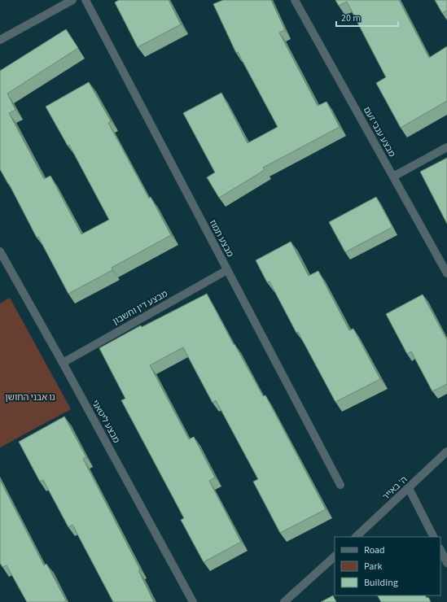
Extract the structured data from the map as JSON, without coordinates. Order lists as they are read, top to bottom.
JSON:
{
  "streets": {
    "street": [
      "מבצע ענבי זעם",
      "מבצע תמוז",
      "מבצע דין וחשבון",
      "מבצע ליטאני",
      "ה' באייר"
    ]
  },
  "crossings": [
    ["מבצע תמוז", "מבצע דין וחשבון"],
    ["מבצע דין וחשבון", "מבצע ליטאני"]
  ],
  "parks": ["גו אבני החושן"],
  "legend": ["Road", "Park", "Building"],
  "scale_bar": "20 m"
}
